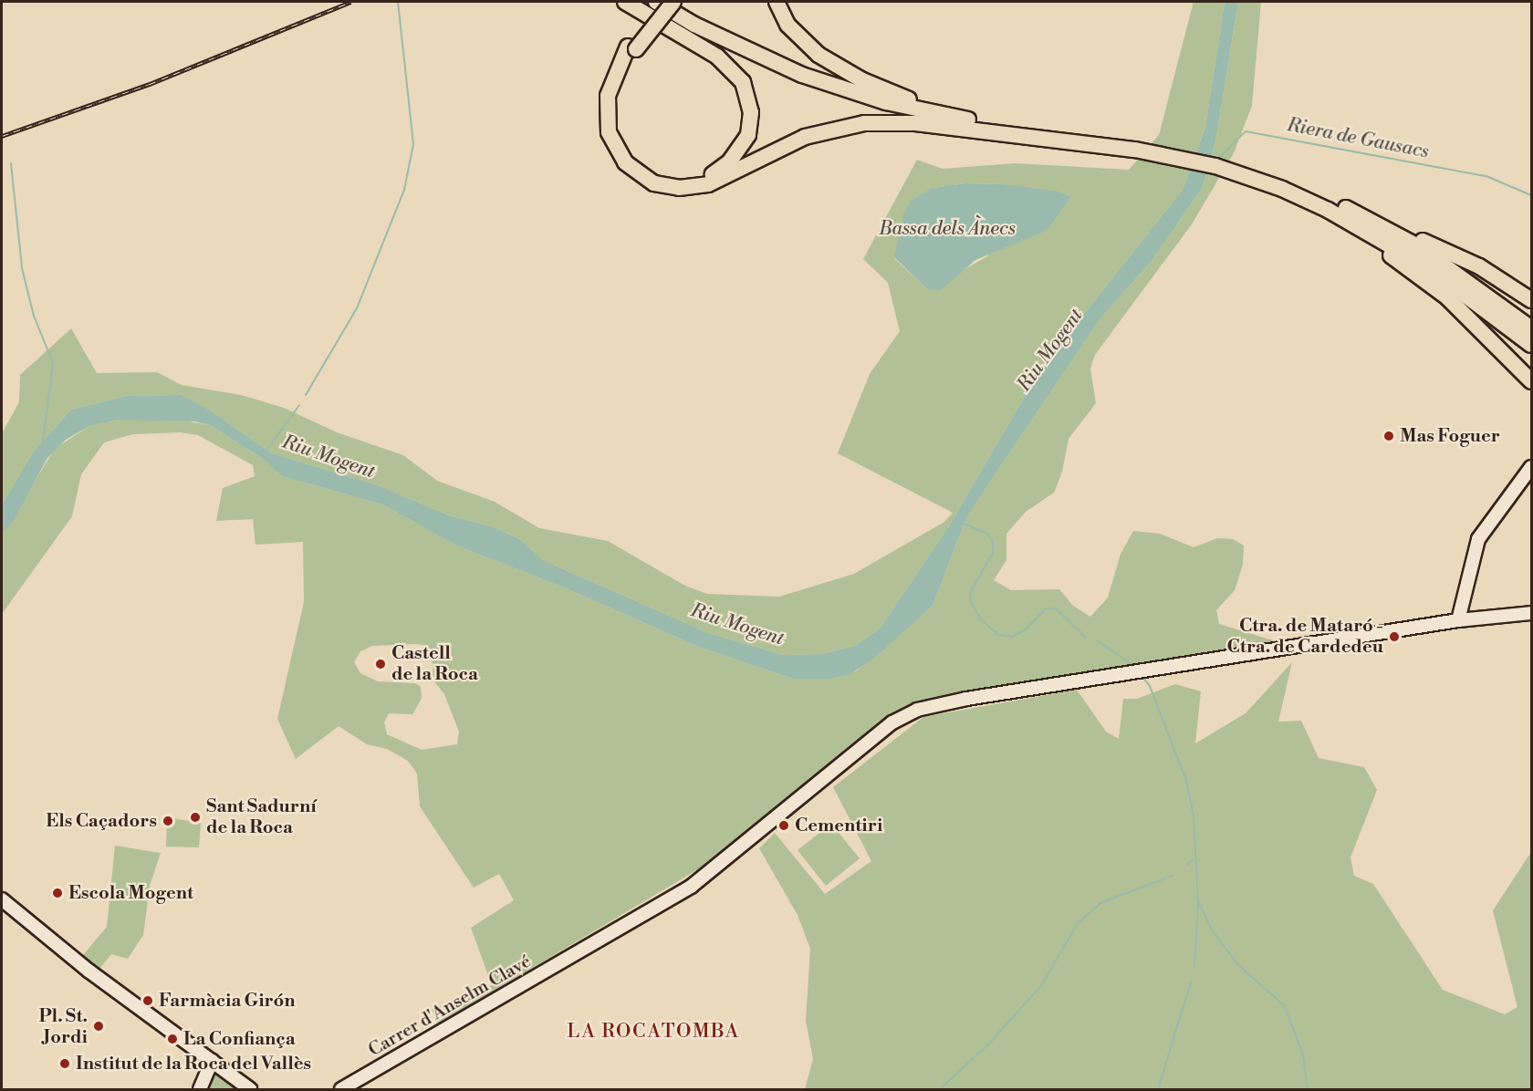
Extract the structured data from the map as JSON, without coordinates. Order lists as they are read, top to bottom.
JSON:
{
  "streets": {
    "street": ["Carrer d'Anselm Clavé"]
  },
  "districts": ["LA ROCATOMBA"],
  "water": ["Riera de Gausacs", "Bassa dels Ànecs", "Riu Mogent"],
  "places": [
    "Mas Foguer",
    "Ctra. de Mataró - Ctra. de Cardedeu",
    "Castell de la Roca",
    "Sant Sadurní de la Roca",
    "Els Caçadors",
    "Cementiri",
    "Escola Mogent",
    "Farmàcia Girón",
    "Pl. St. Jordi",
    "La Confiança",
    "Institut de la Roca del Vallès"
  ]
}
